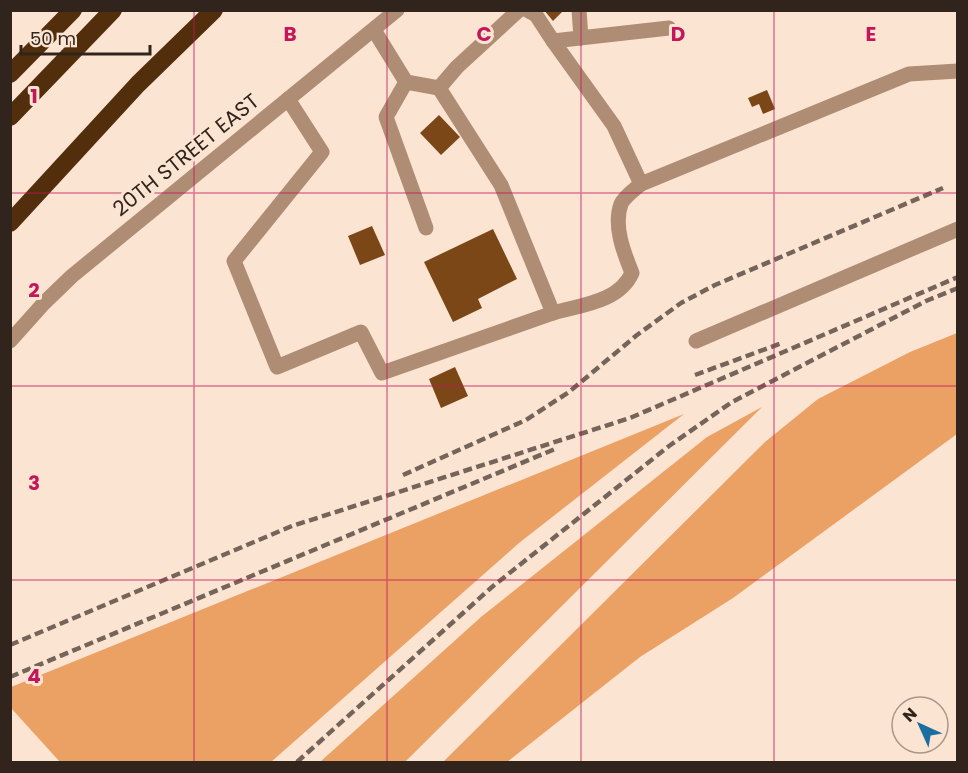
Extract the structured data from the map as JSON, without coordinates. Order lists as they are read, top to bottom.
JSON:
{
  "streets": {
    "street": ["20TH STREET EAST"]
  },
  "scale_bar": "50 m",
  "north": "top left",
  "grid": {
    "columns": [
      "B",
      "C",
      "D",
      "E"
    ],
    "rows": [
      "1",
      "2",
      "3",
      "4"
    ]
  }
}
